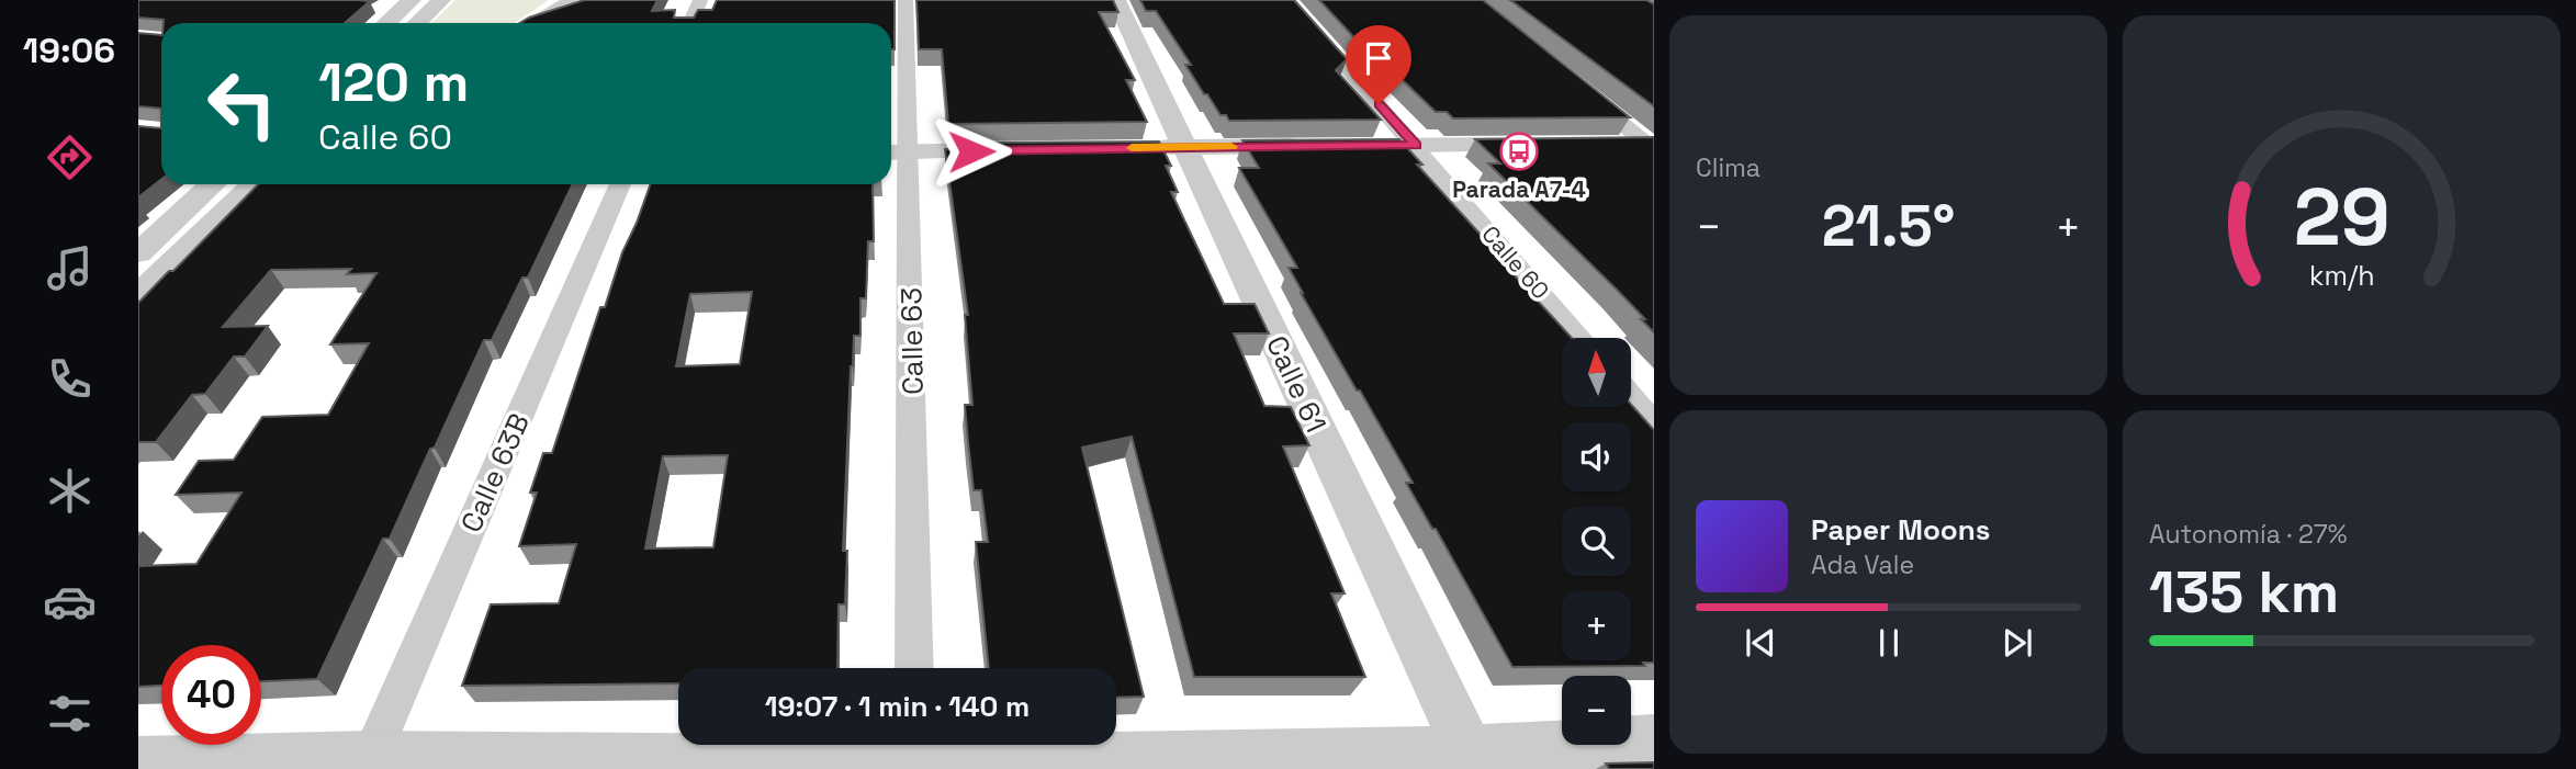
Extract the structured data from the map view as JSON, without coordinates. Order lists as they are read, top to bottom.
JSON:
{
  "streets": {
    "street": [
      "Calle 60",
      "Calle 63",
      "Calle 61",
      "Calle 63B"
    ]
  },
  "places": {
    "bus stop": ["Parada A7-4"]
  },
  "north": "top",
  "page": {
    "tabs": "19:06",
    "tile": [
      "Clima",
      ["Autonomía · 27%", "135 km"]
    ],
    "turn": ["120 m", "Calle 60"],
    "heat": ["−", "21.5°", "+"],
    "map_buttons": ["+", "−"],
    "song": ["Paper Moons", "Ada Vale"],
    "limit": "40",
    "trip": "19:07 · 1 min · 140 m",
    "gauge": ["29", "km/h"]
  }
}
